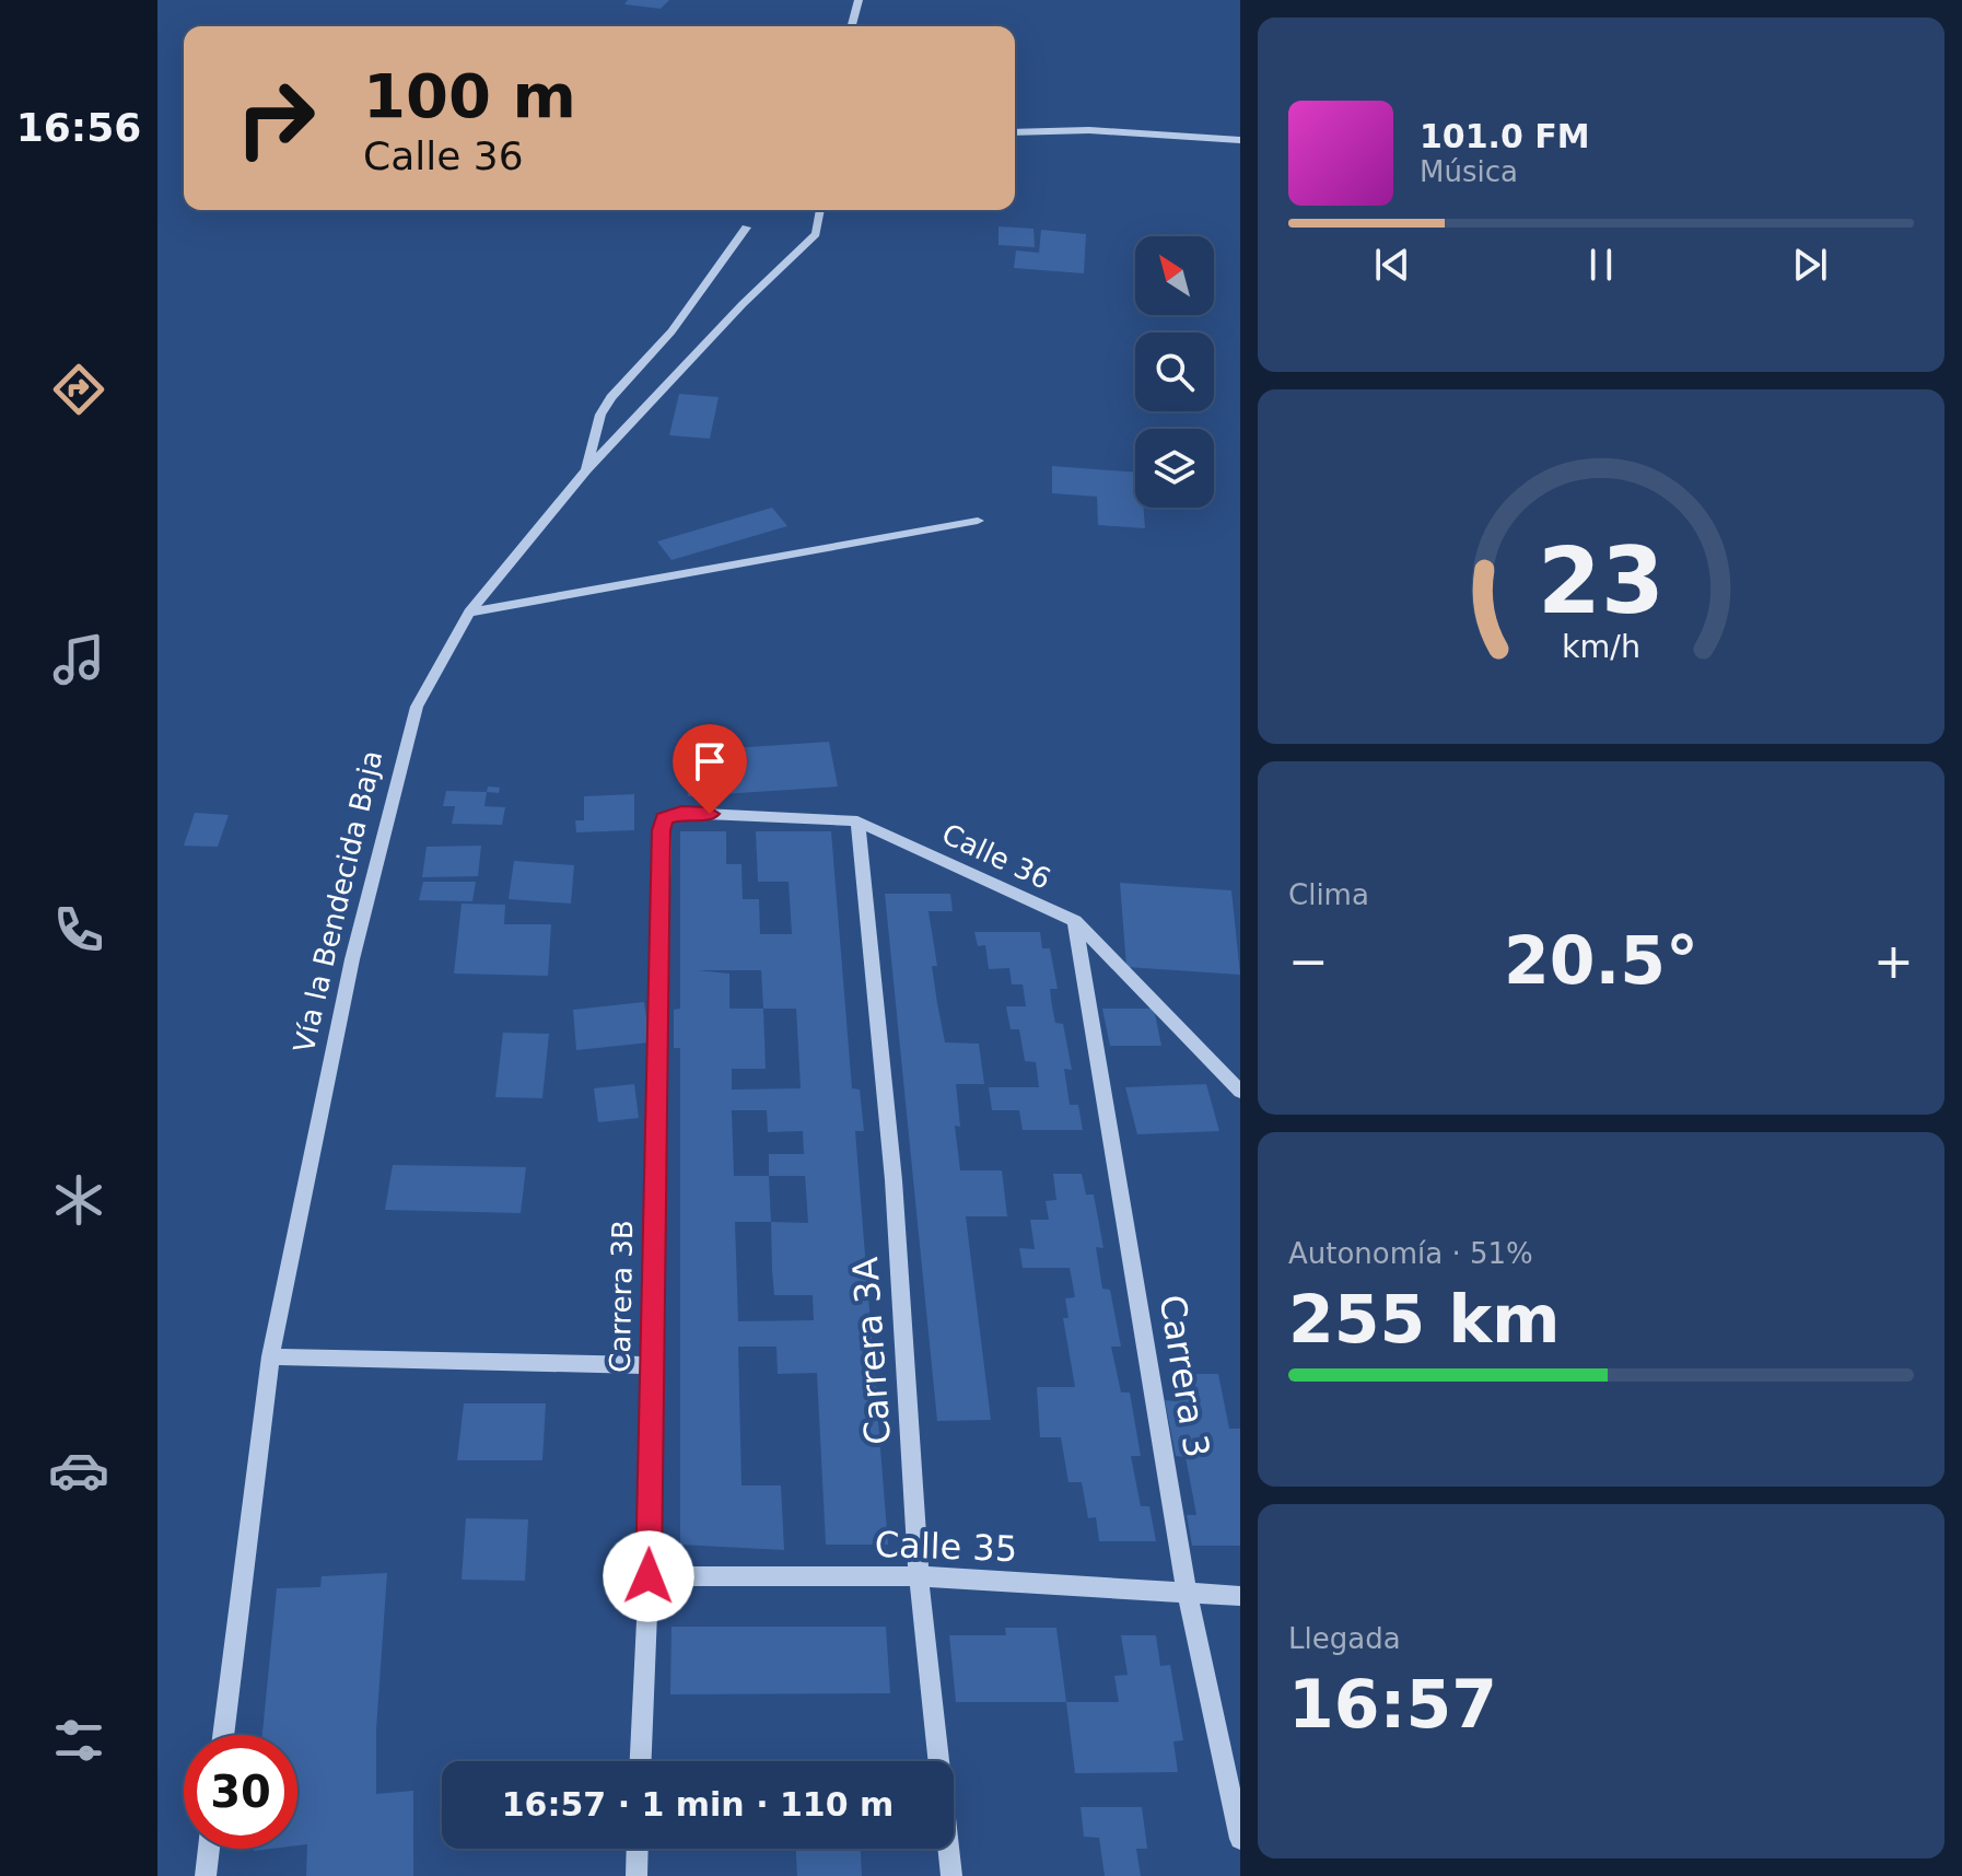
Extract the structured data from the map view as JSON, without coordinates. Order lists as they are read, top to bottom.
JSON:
{
  "streets": {
    "street": [
      "Calle 36",
      "Vía la Bendecida Baja",
      "Carrera 3B",
      "Carrera 3A",
      "Carrera 3",
      "Calle 35"
    ]
  },
  "crossings": [
    ["Calle 36", "Carrera 3B"],
    ["Calle 36", "Carrera 3A"],
    ["Calle 36", "Carrera 3"],
    ["Carrera 3B", "Calle 35"],
    ["Carrera 3A", "Calle 35"],
    ["Carrera 3", "Calle 35"]
  ],
  "north": "top left",
  "page": {
    "tabs": "16:56",
    "turn": ["100 m", "Calle 36"],
    "song": ["101.0 FM", "Música"],
    "tile": [
      "Clima",
      ["Autonomía · 51%", "255 km"],
      ["Llegada", "16:57"]
    ],
    "heat": ["−", "20.5°", "+"],
    "limit": "30",
    "trip": "16:57 · 1 min · 110 m",
    "gauge": ["23", "km/h"]
  }
}
